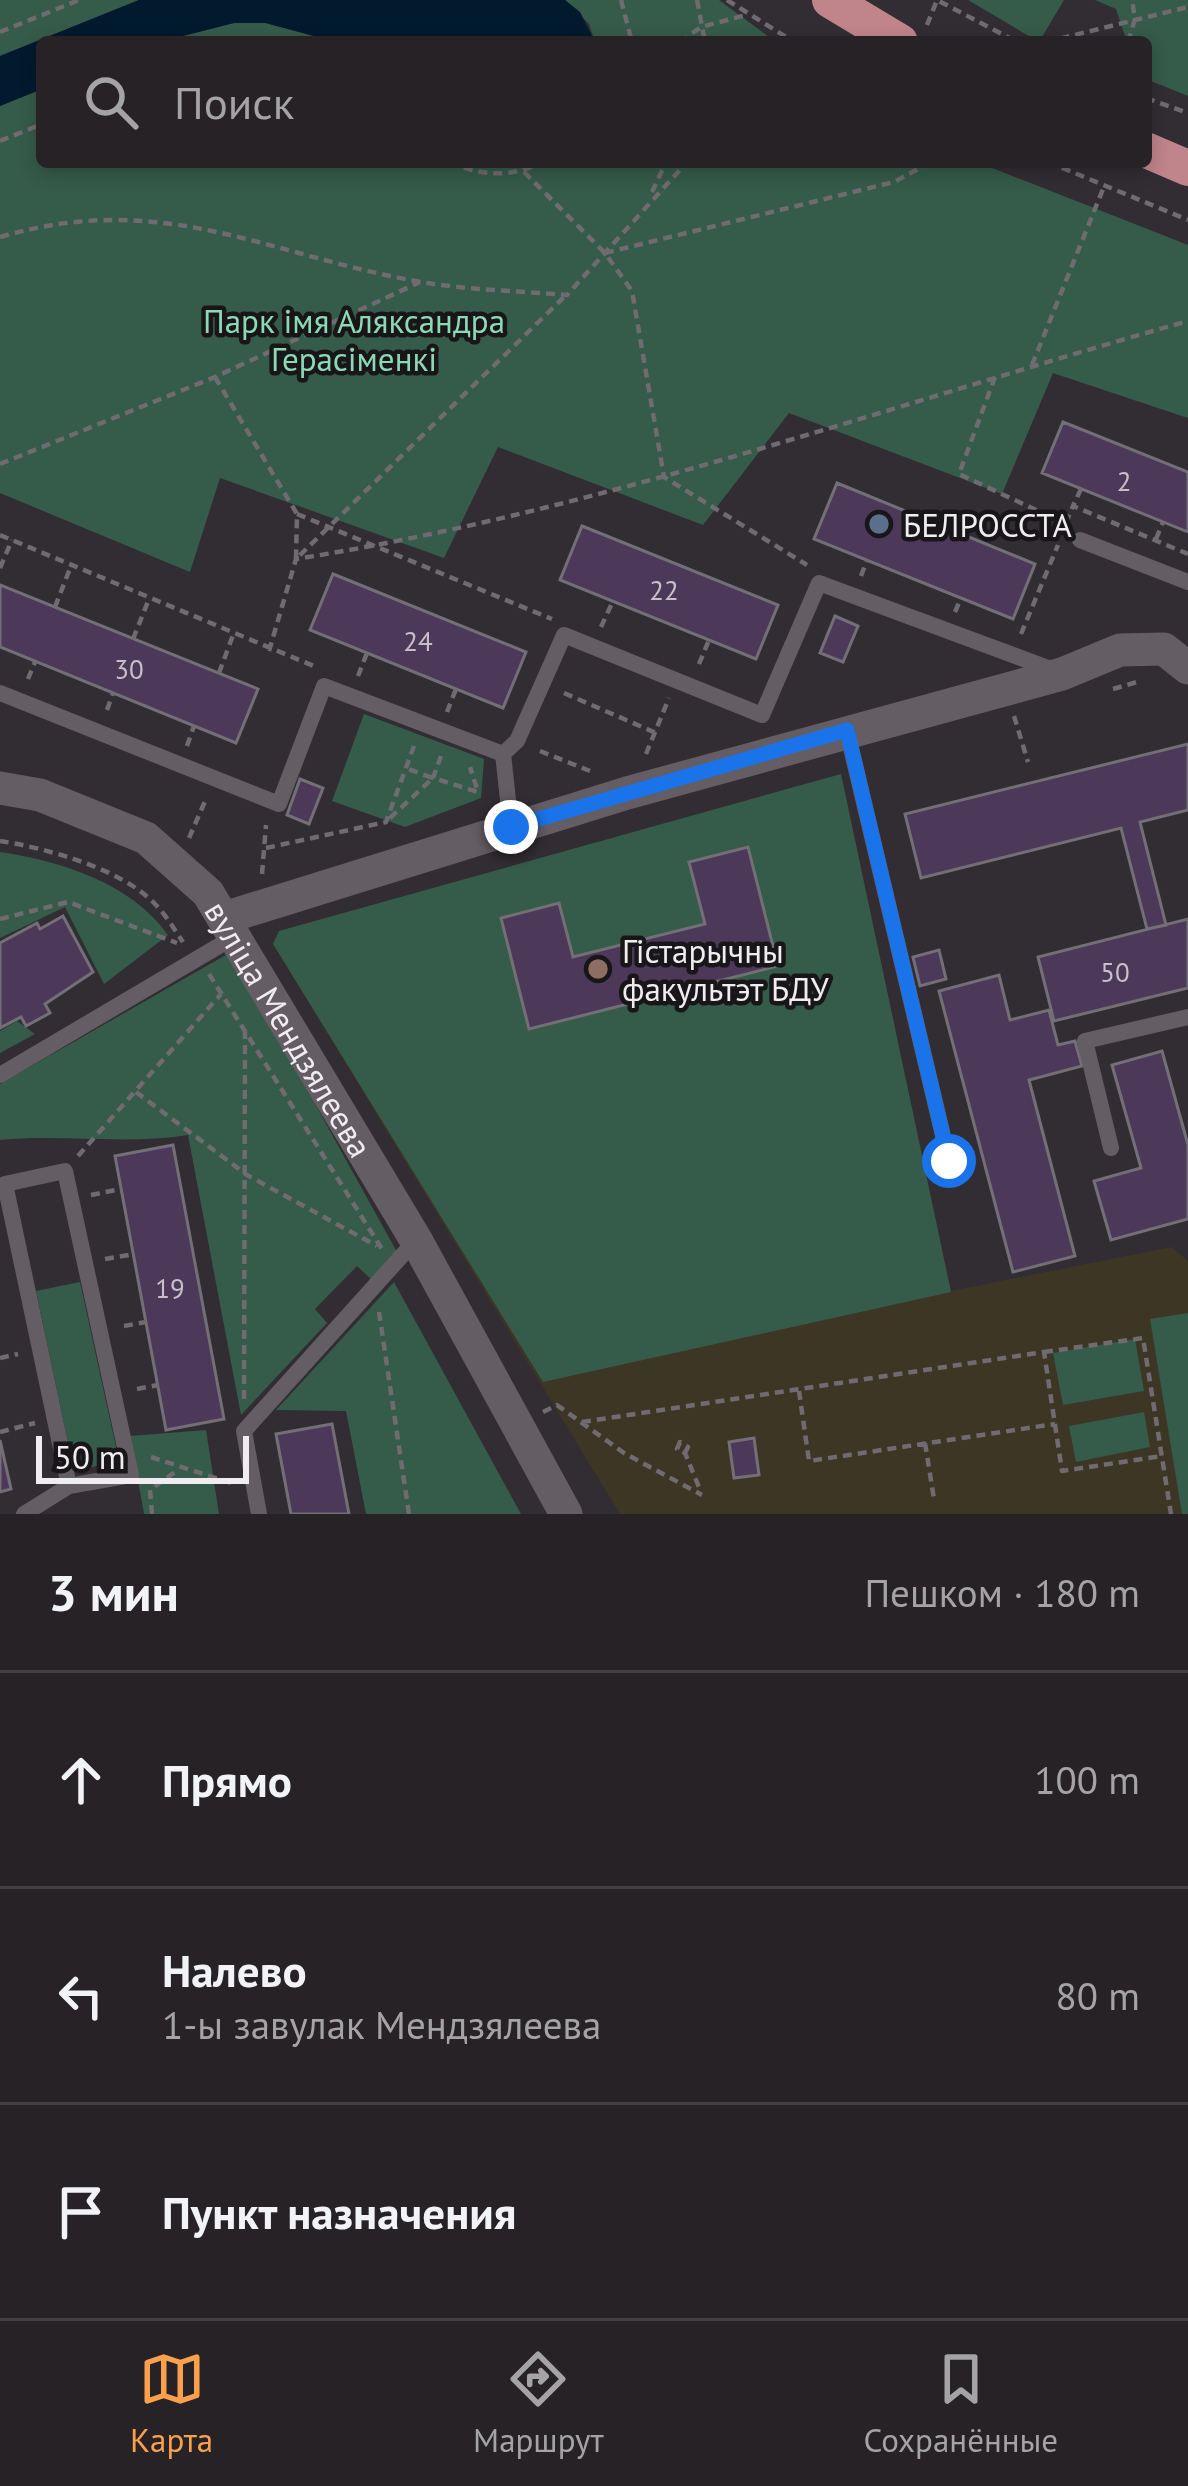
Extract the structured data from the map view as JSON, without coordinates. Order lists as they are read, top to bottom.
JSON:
{
  "streets": {
    "street": ["вуліца Мендзялеева"]
  },
  "parks": ["Парк імя Аляксандра Герасіменкі"],
  "places": ["БЕЛРОССТА", "Гістарычны факультэт БДУ"],
  "house_numbers": [
    "2",
    "22",
    "24",
    "30",
    "50",
    "19"
  ],
  "scale_bar": "50 m",
  "page": {
    "search": "Поиск",
    "scale": "50 m",
    "heading": ["3 мин", "Пешком · 180 m"],
    "list": [
      ["Прямо", "100 m"],
      ["Налево", "1-ы завулак Мендзялеева", "80 m"],
      "Пункт назначения"
    ],
    "nav": ["Карта", "Маршрут", "Сохранённые"]
  }
}
